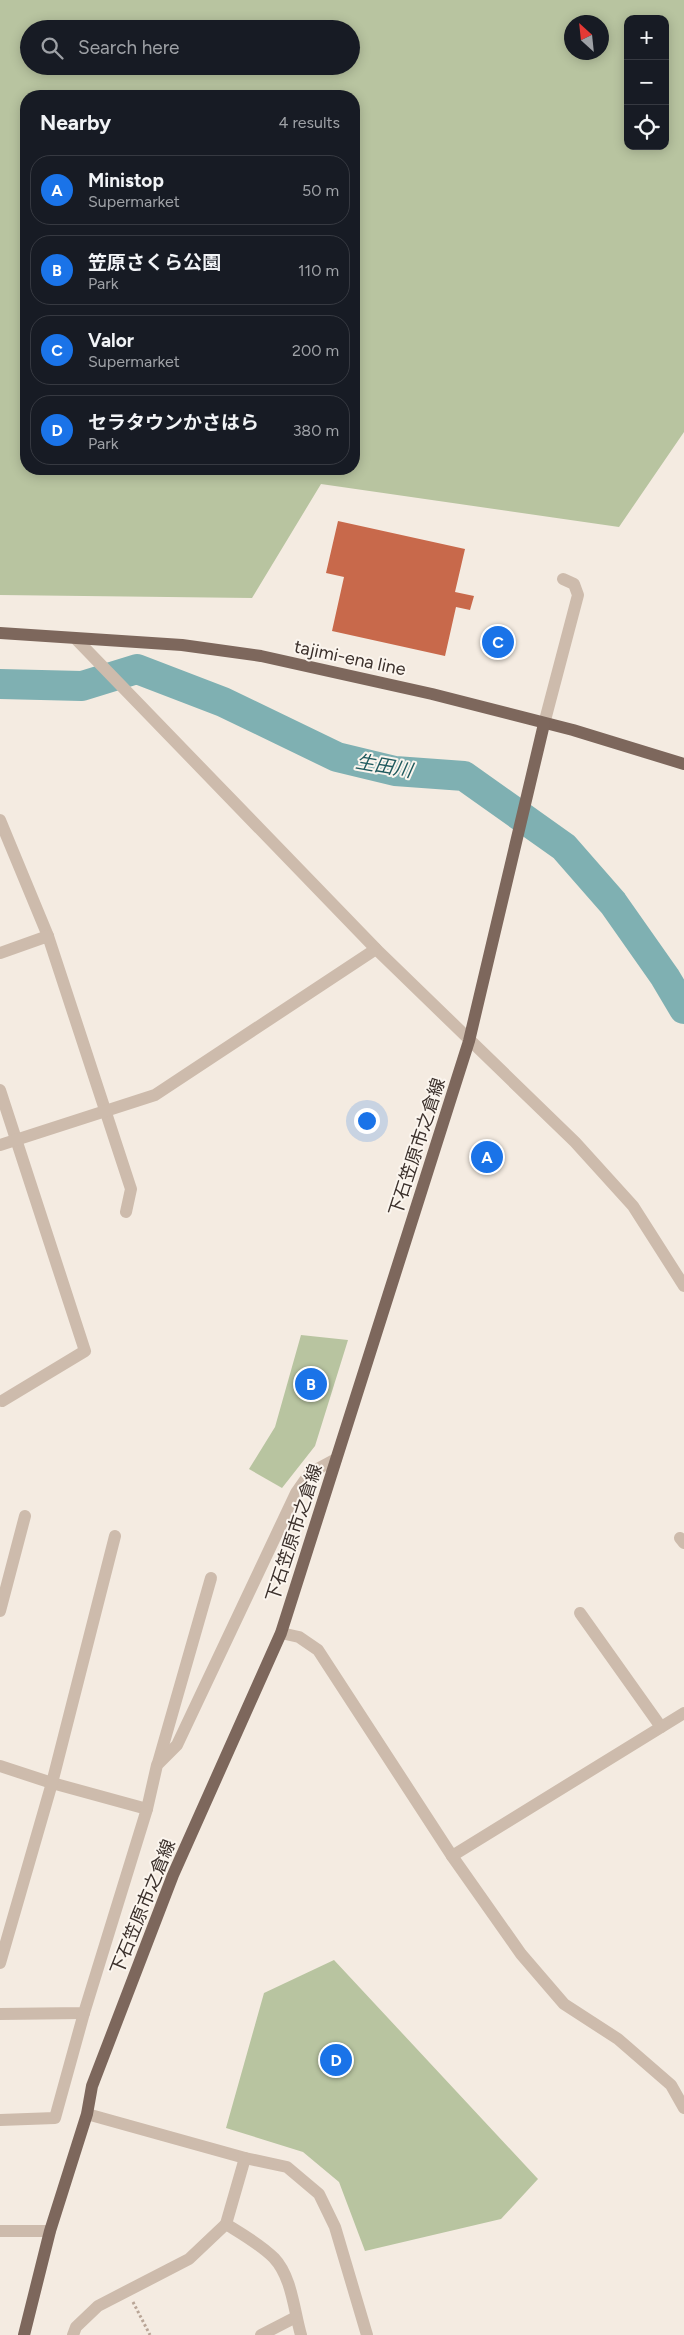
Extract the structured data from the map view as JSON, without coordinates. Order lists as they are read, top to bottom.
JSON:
{
  "streets": {
    "main road": ["tajimi-ena line", "下石笠原市之倉線"]
  },
  "crossings": [
    ["tajimi-ena line", "下石笠原市之倉線"]
  ],
  "water": ["生田川"],
  "north": "top left",
  "page": {
    "map_buttons": ["+", "−"],
    "search": "Search here",
    "heading": ["Nearby", "4 results"],
    "list": [
      {
        "mark": "A",
        "name": "Ministop",
        "note": "Supermarket",
        "value": "50 m"
      },
      {
        "mark": "B",
        "name": "笠原さくら公園",
        "note": "Park",
        "value": "110 m"
      },
      {
        "mark": "C",
        "name": "Valor",
        "note": "Supermarket",
        "value": "200 m"
      },
      {
        "mark": "D",
        "name": "セラタウンかさはら",
        "note": "Park",
        "value": "380 m"
      }
    ],
    "pins": [
      "C",
      "A",
      "B",
      "D"
    ]
  }
}
